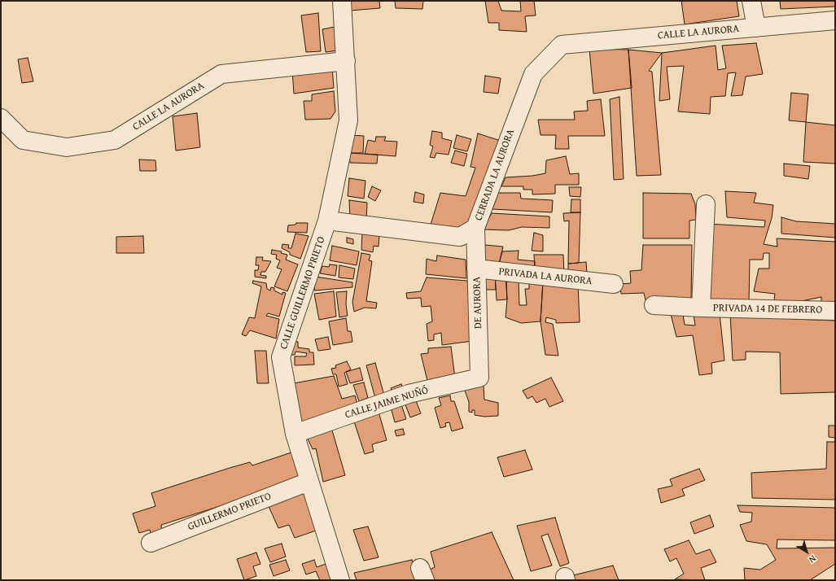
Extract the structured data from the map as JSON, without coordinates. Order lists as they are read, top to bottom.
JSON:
{
  "streets": {
    "street": [
      "CALLE LA AURORA",
      "CERRADA LA AURORA",
      "PRIVADA LA AURORA",
      "CALLE GUILLERMO PRIETO",
      "DE AURORA",
      "PRIVADA 14 DE FEBRERO",
      "CALLE JAIME NUÑÓ",
      "GUILLERMO PRIETO"
    ]
  },
  "crossings": [
    ["CALLE LA AURORA", "CERRADA LA AURORA"],
    ["CALLE LA AURORA", "CALLE GUILLERMO PRIETO"],
    ["CERRADA LA AURORA", "CALLE GUILLERMO PRIETO"],
    ["CERRADA LA AURORA", "DE AURORA"],
    ["PRIVADA LA AURORA", "DE AURORA"],
    ["CALLE GUILLERMO PRIETO", "CALLE JAIME NUÑÓ"],
    ["CALLE GUILLERMO PRIETO", "GUILLERMO PRIETO"],
    ["DE AURORA", "CALLE JAIME NUÑÓ"]
  ],
  "north": "bottom right"
}
